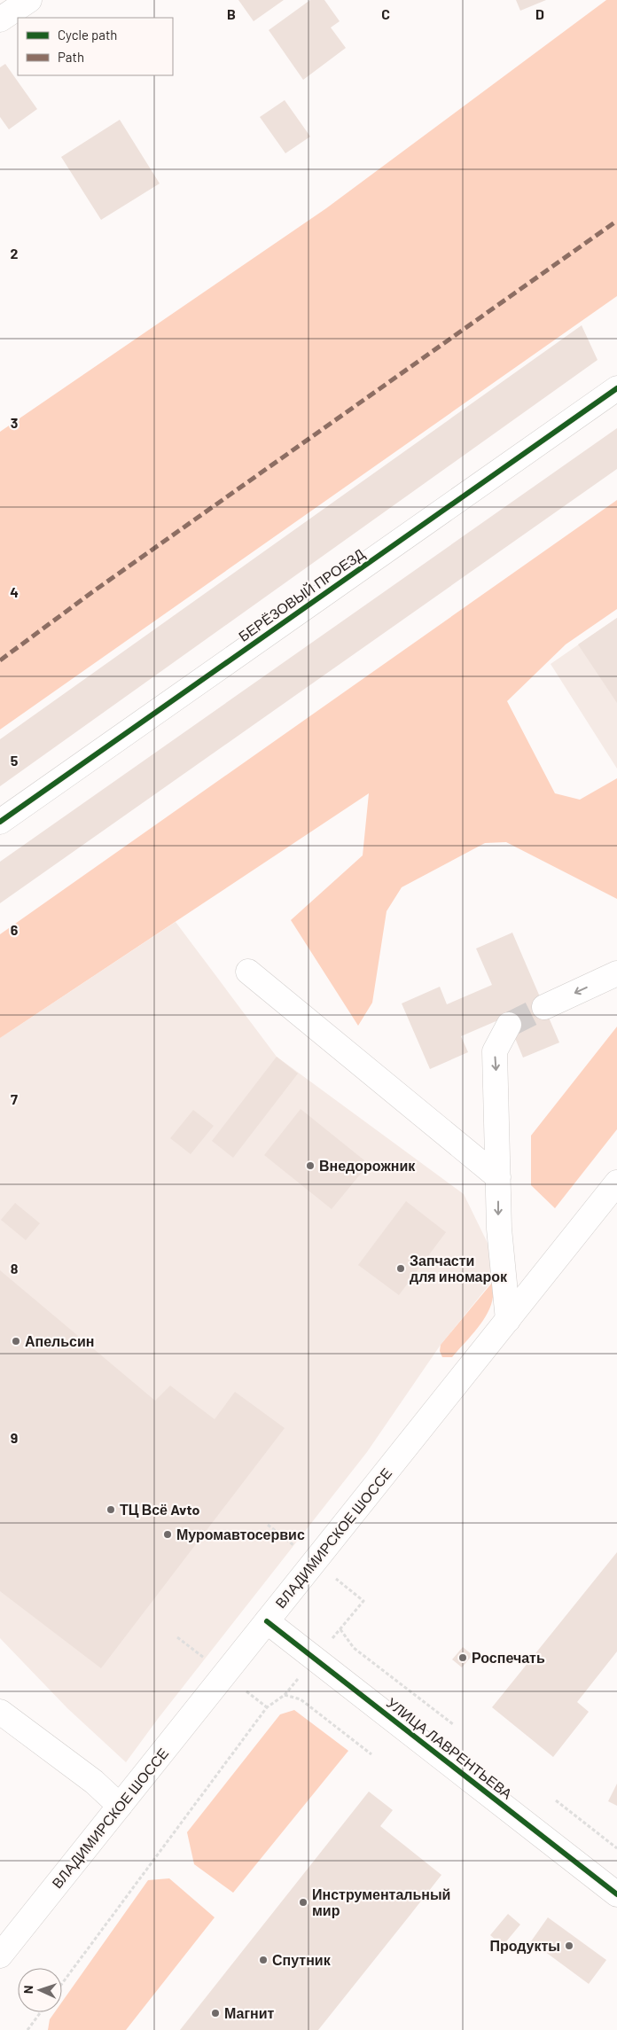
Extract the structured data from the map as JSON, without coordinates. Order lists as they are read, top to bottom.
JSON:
{
  "streets": {
    "street": ["БЕРЁЗОВЫЙ ПРОЕЗД", "ВЛАДИМИРСКОЕ ШОССЕ", "УЛИЦА ЛАВРЕНТЬЕВА"]
  },
  "crossings": [
    ["ВЛАДИМИРСКОЕ ШОССЕ", "УЛИЦА ЛАВРЕНТЬЕВА"]
  ],
  "places": [
    "Внедорожник",
    "Запчасти для иномарок",
    "Апельсин",
    "ТЦ Всё Avto",
    "Муромавтосервис",
    "Роспечать",
    "Инструментальный мир",
    "Продукты",
    "Спутник",
    "Магнит"
  ],
  "legend": ["Cycle path", "Path"],
  "north": "left",
  "grid": {
    "columns": ["B", "C", "D"],
    "rows": [
      "2",
      "3",
      "4",
      "5",
      "6",
      "7",
      "8",
      "9"
    ]
  }
}
